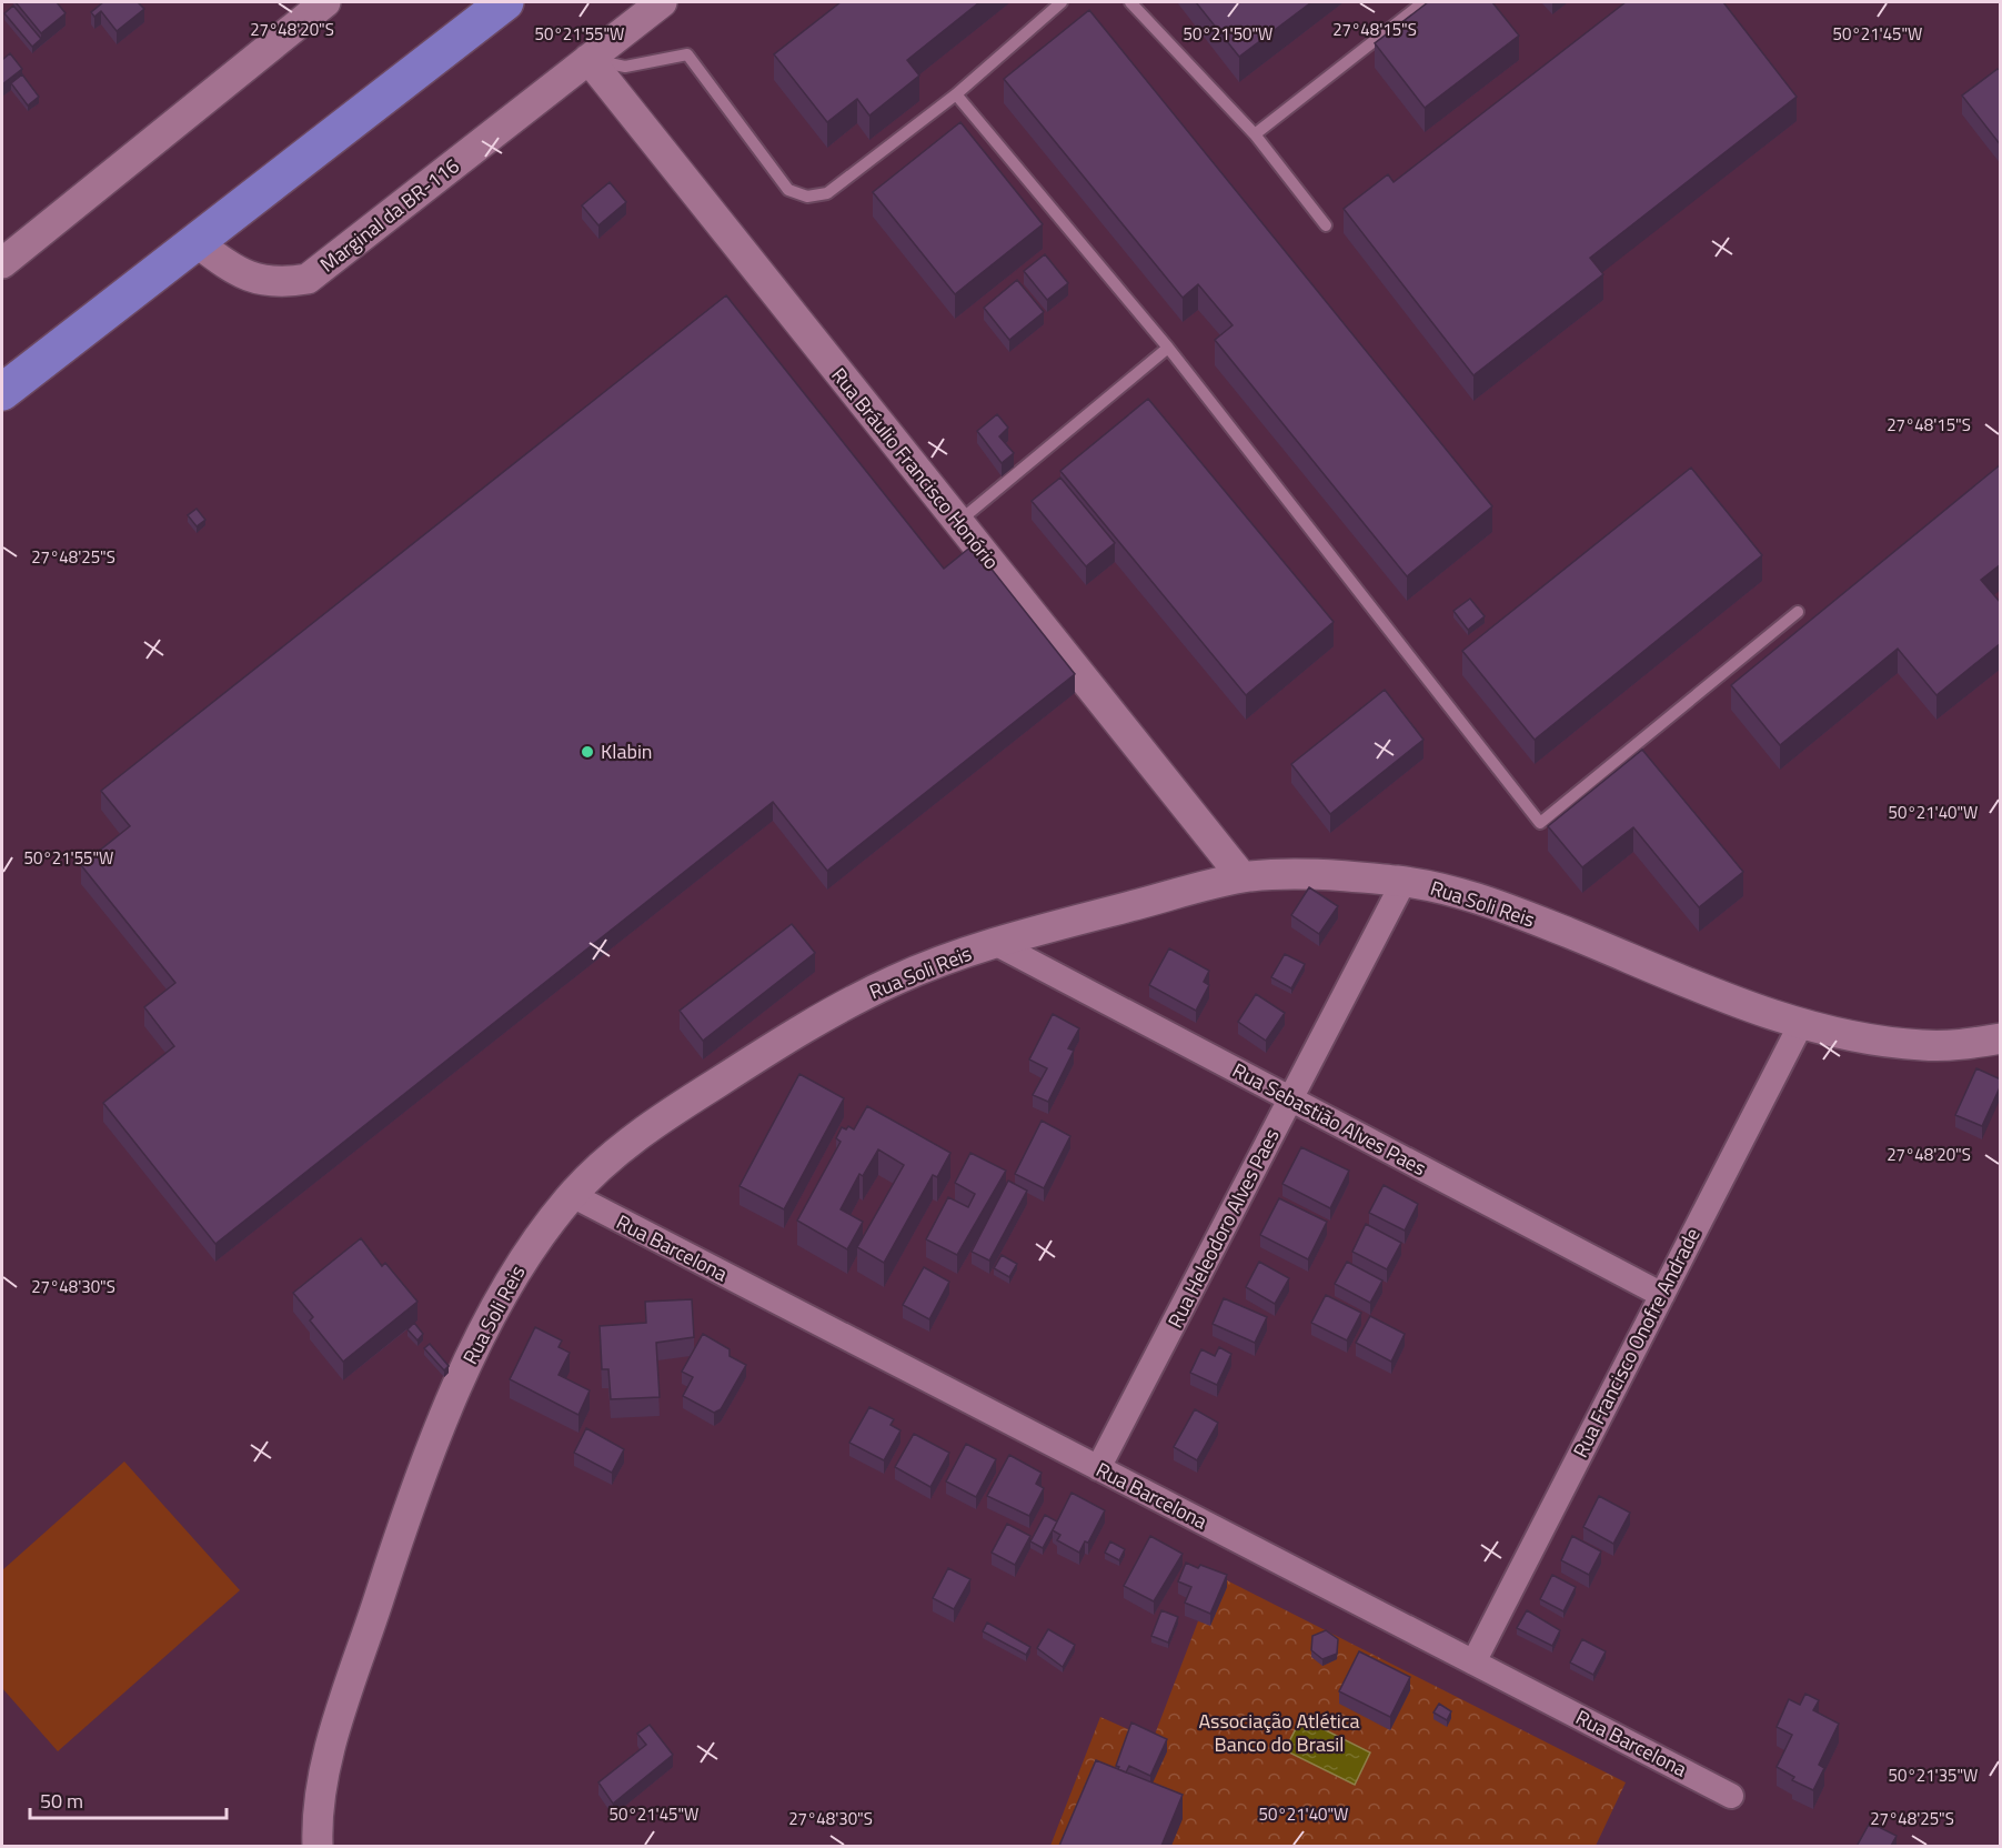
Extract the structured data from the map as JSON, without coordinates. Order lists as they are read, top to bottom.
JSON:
{
  "streets": {
    "street": [
      "Marginal da BR-116",
      "Rua Bráulio Francisco Honório",
      "Rua Soli Reis",
      "Rua Sebastião Alves Paes",
      "Rua Heleodoro Alves Paes",
      "Rua Barcelona",
      "Rua Francisco Onofre Andrade"
    ]
  },
  "crossings": [
    ["Marginal da BR-116", "Rua Bráulio Francisco Honório"],
    ["Rua Bráulio Francisco Honório", "Rua Soli Reis"],
    ["Rua Soli Reis", "Rua Sebastião Alves Paes"],
    ["Rua Soli Reis", "Rua Heleodoro Alves Paes"],
    ["Rua Soli Reis", "Rua Barcelona"],
    ["Rua Soli Reis", "Rua Francisco Onofre Andrade"],
    ["Rua Sebastião Alves Paes", "Rua Heleodoro Alves Paes"],
    ["Rua Sebastião Alves Paes", "Rua Francisco Onofre Andrade"],
    ["Rua Heleodoro Alves Paes", "Rua Barcelona"],
    ["Rua Barcelona", "Rua Francisco Onofre Andrade"]
  ],
  "parks": ["Associação Atlética Banco do Brasil"],
  "places": ["Klabin"],
  "scale_bar": "50 m",
  "coordinates": [
    "27°48'20\"S",
    "27°48'15\"S",
    "50°21'55\"W",
    "50°21'50\"W",
    "50°21'45\"W",
    "27°48'25\"S",
    "50°21'40\"W",
    "27°48'30\"S",
    "50°21'35\"W"
  ]
}
